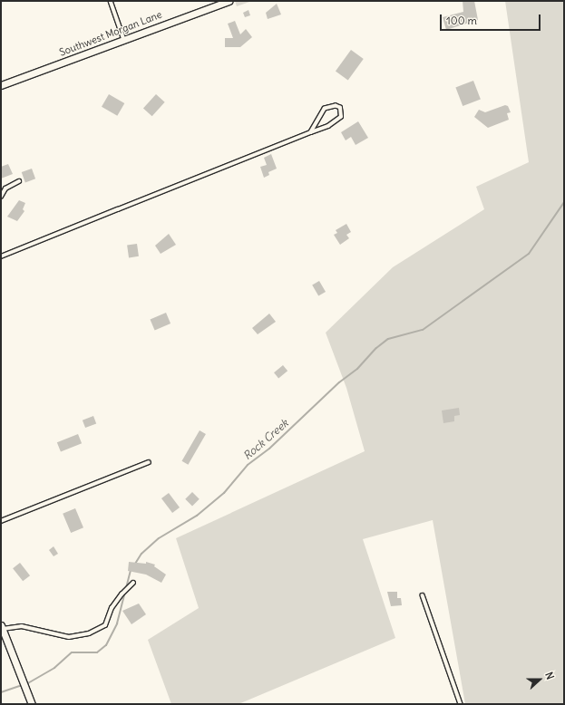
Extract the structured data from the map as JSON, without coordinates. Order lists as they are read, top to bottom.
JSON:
{
  "streets": {
    "street": ["Southwest Morgan Lane"]
  },
  "water": ["Rock Creek"],
  "scale_bar": "100 m",
  "north": "right"
}
